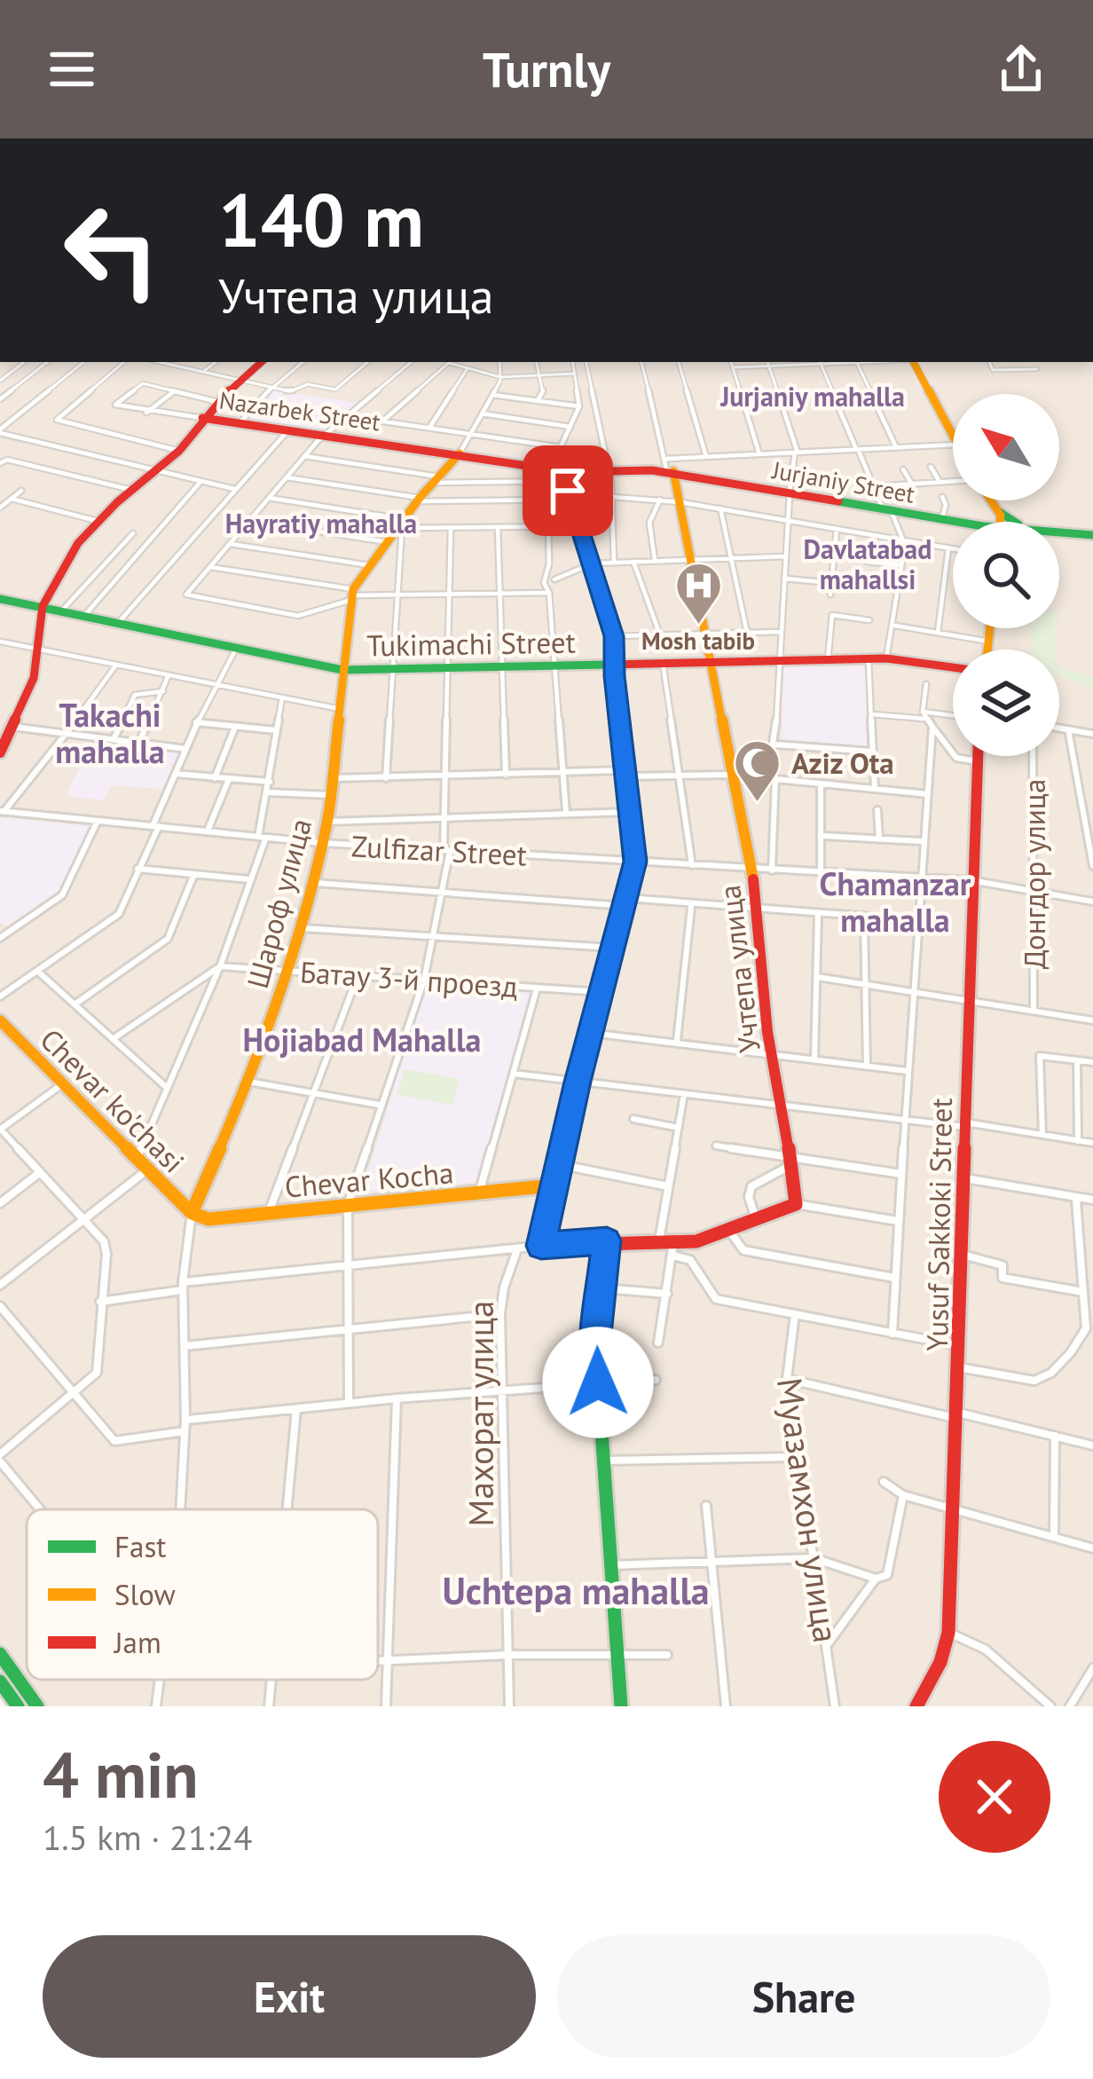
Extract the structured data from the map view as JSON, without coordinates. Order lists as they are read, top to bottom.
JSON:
{
  "streets": {
    "main road": [
      "Nazarbek Street",
      "Jurjaniy Street",
      "Tukimachi Street",
      "Шароф улица",
      "Учтепа улица",
      "Chevar ko'chasi",
      "Chevar Kocha",
      "Yusuf Sakkoki Street"
    ],
    "street": [
      "Zulfizar Street",
      "Донгдор улица",
      "Батау 3-й проезд",
      "Махорат улица",
      "Муазамхон улица"
    ]
  },
  "crossings": [
    ["Nazarbek Street", "Jurjaniy Street"],
    ["Nazarbek Street", "Шароф улица"],
    ["Jurjaniy Street", "Учтепа улица"],
    ["Tukimachi Street", "Шароф улица"],
    ["Tukimachi Street", "Учтепа улица"],
    ["Zulfizar Street", "Донгдор улица"],
    ["Zulfizar Street", "Шароф улица"],
    ["Zulfizar Street", "Учтепа улица"],
    ["Zulfizar Street", "Yusuf Sakkoki Street"],
    ["Шароф улица", "Батау 3-й проезд"],
    ["Шароф улица", "Chevar ko'chasi"],
    ["Шароф улица", "Chevar Kocha"],
    ["Chevar ko'chasi", "Chevar Kocha"]
  ],
  "districts": [
    "Jurjaniy mahalla",
    "Hayratiy mahalla",
    "Davlatabad mahallsi",
    "Takachi mahalla",
    "Chamanzar mahalla",
    "Hojiabad Mahalla",
    "Uchtepa mahalla"
  ],
  "places": {
    "hospital": ["Mosh tabib"],
    "mosque": ["Aziz Ota"]
  },
  "legend": ["Fast", "Slow", "Jam"],
  "north": "top left",
  "page": {
    "header": "Turnly",
    "turn": ["140 m", "Учтепа улица"],
    "heading": ["4 min", "1.5 km · 21:24"],
    "buttons": ["Exit", "Share"]
  }
}
